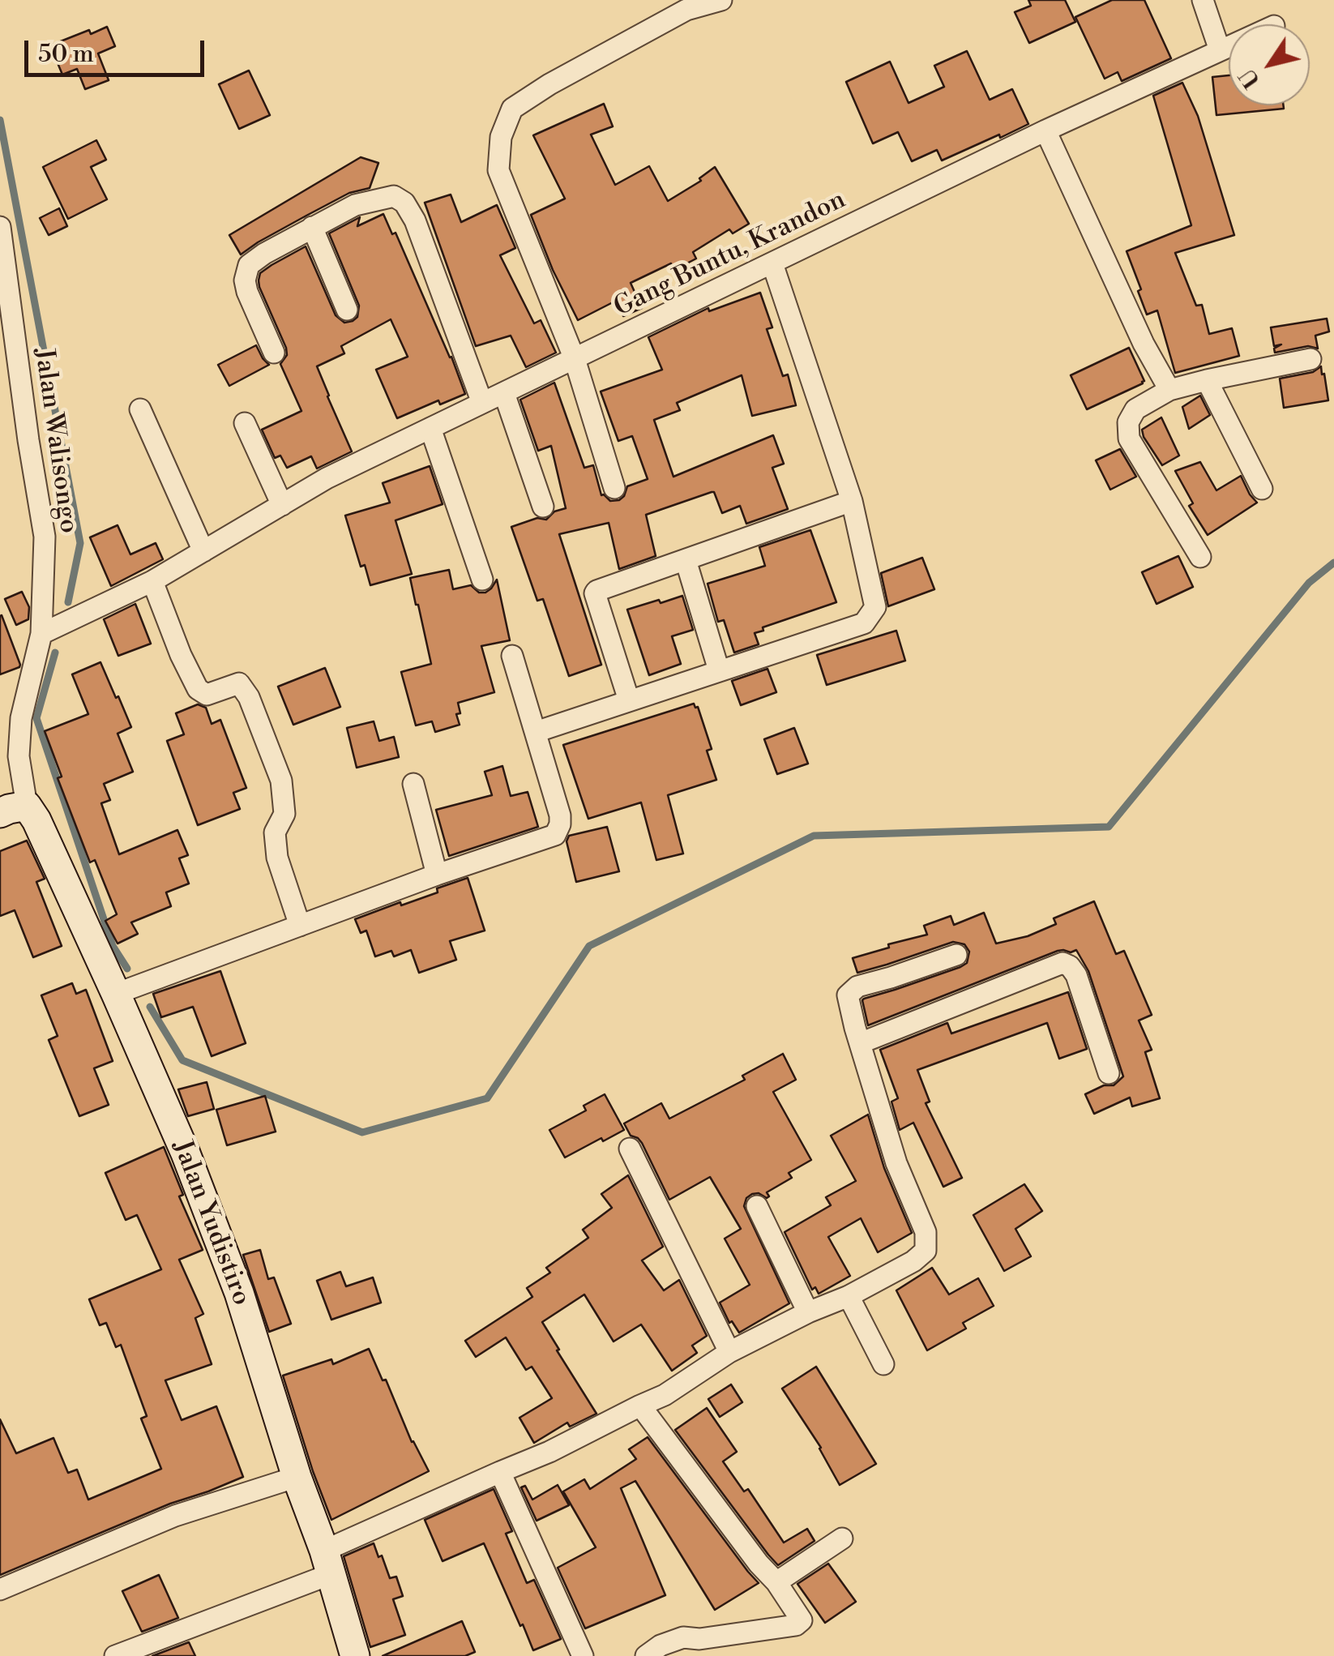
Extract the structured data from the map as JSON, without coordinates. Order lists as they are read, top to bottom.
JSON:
{
  "streets": {
    "street": ["Gang Buntu, Krandon", "Jalan Walisongo", "Jalan Yudistiro"]
  },
  "crossings": [
    ["Gang Buntu, Krandon", "Jalan Walisongo"],
    ["Jalan Walisongo", "Jalan Yudistiro"]
  ],
  "scale_bar": "50 m",
  "north": "bottom left"
}
